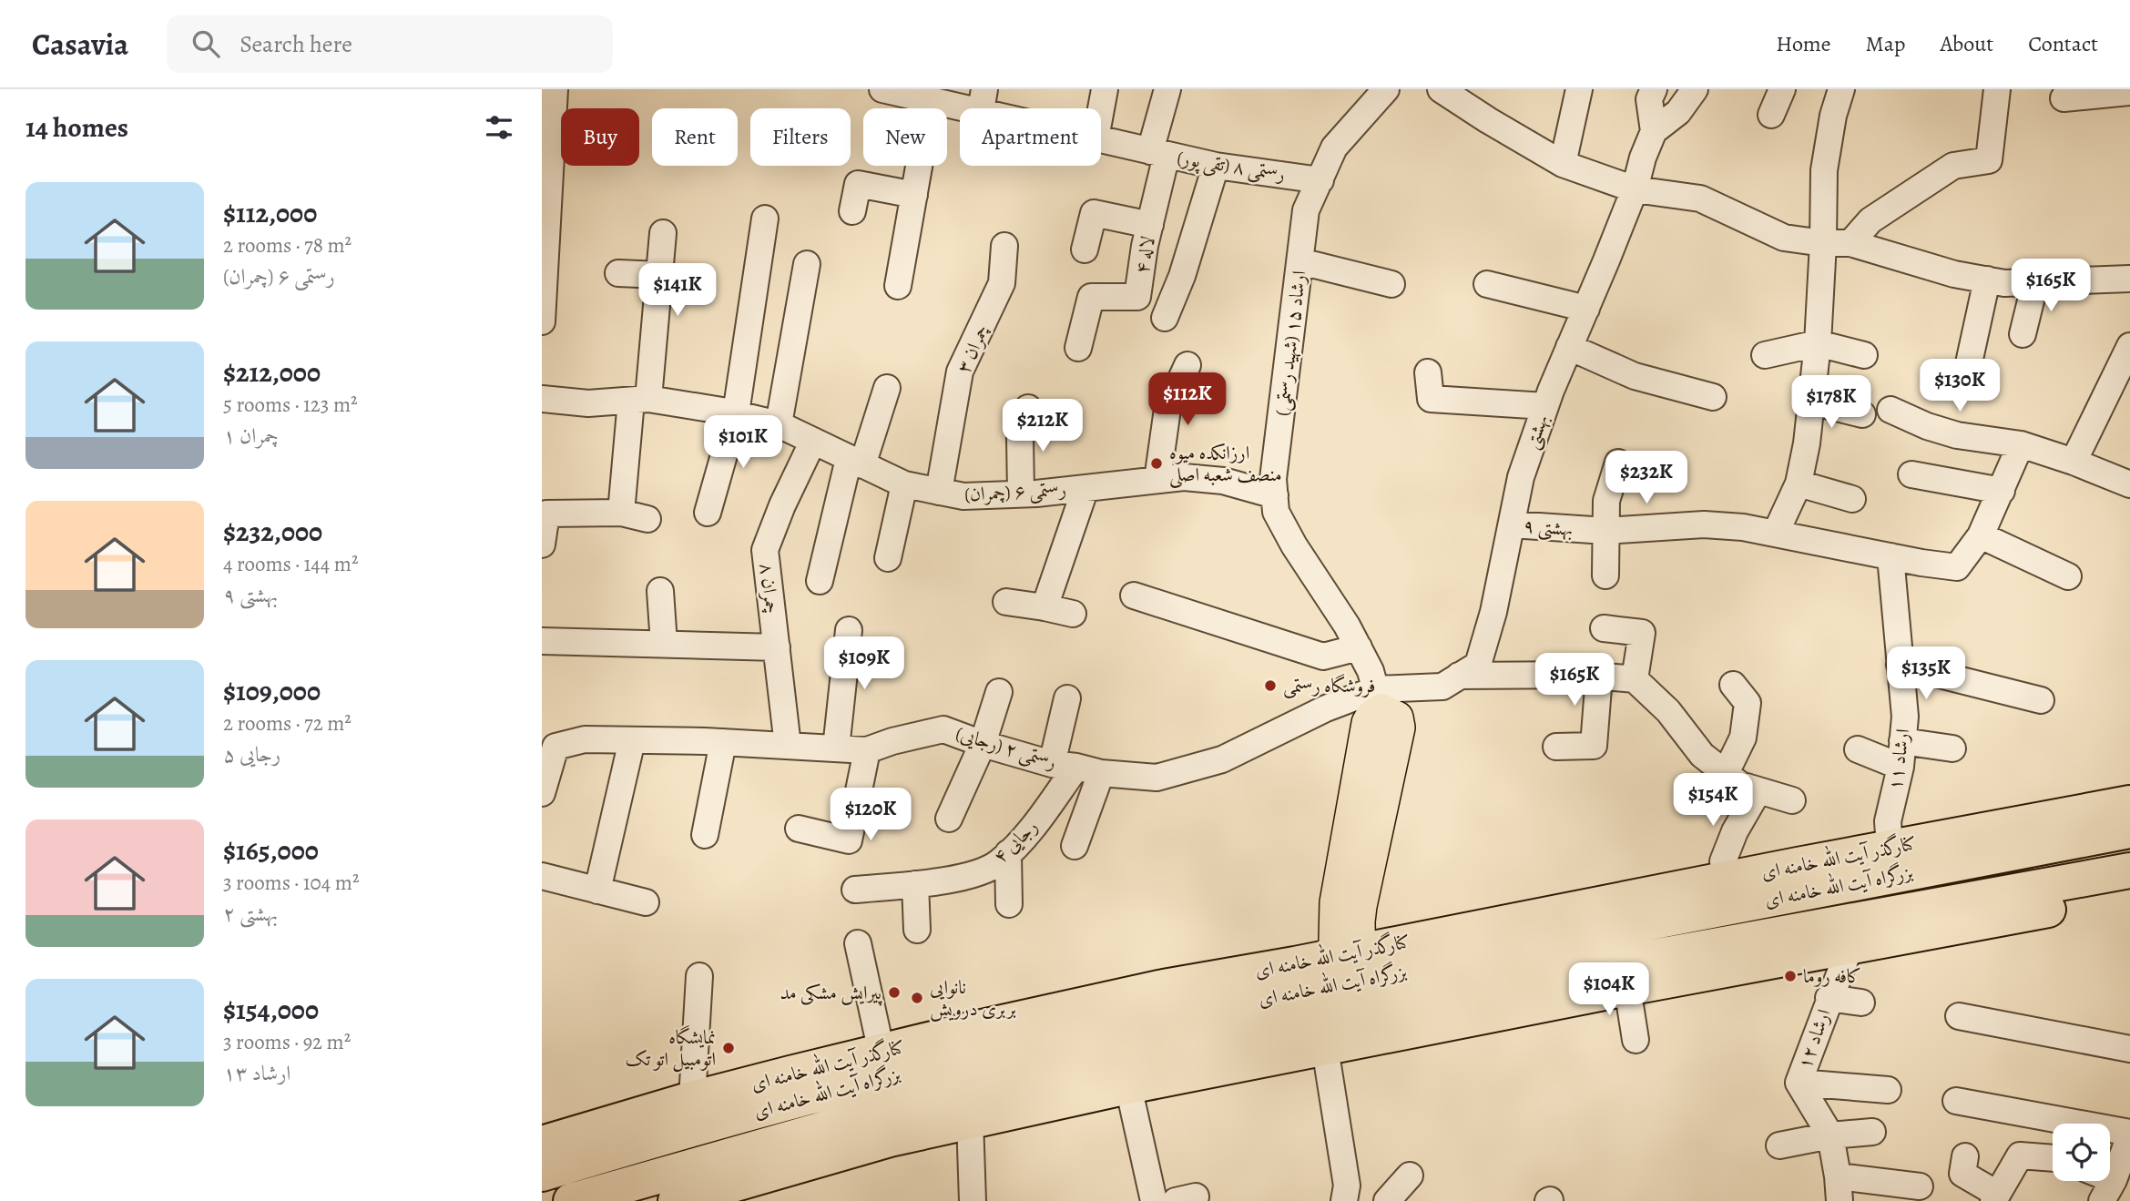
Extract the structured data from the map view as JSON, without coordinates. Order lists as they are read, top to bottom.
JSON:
{
  "streets": {
    "highway": ["کنارگذر آیت الله خامنه ای", "بزرگراه آیت الله خامنه ای"],
    "main road": ["ارشاد ۱۵ (شهید رستمی)"],
    "street": [
      "رستمی ۸ (تقی پور)",
      "لاله ۴",
      "چمران ۳",
      "بهشتی",
      "رستمی ۶ (چمران)",
      "بهشتی ۹",
      "چمران ۸",
      "رستمی ۲ (رجایی)",
      "ارشاد ۱۱",
      "رجایی ۴",
      "ارشاد ۱۲"
    ]
  },
  "crossings": [
    ["رستمی ۸ (تقی پور)", "لاله ۴"],
    ["رستمی ۸ (تقی پور)", "ارشاد ۱۵ (شهید رستمی)"],
    ["ارشاد ۱۵ (شهید رستمی)", "رستمی ۶ (چمران)"],
    ["ارشاد ۱۵ (شهید رستمی)", "رستمی ۲ (رجایی)"],
    ["ارشاد ۱۵ (شهید رستمی)", "کنارگذر آیت الله خامنه ای"],
    ["ارشاد ۱۵ (شهید رستمی)", "بزرگراه آیت الله خامنه ای"],
    ["چمران ۳", "رستمی ۶ (چمران)"],
    ["بهشتی", "بهشتی ۹"],
    ["بهشتی", "رستمی ۲ (رجایی)"],
    ["رستمی ۶ (چمران)", "چمران ۸"],
    ["بهشتی ۹", "ارشاد ۱۱"],
    ["چمران ۸", "رستمی ۲ (رجایی)"],
    ["رستمی ۲ (رجایی)", "رجایی ۴"],
    ["ارشاد ۱۱", "کنارگذر آیت الله خامنه ای"],
    ["کنارگذر آیت الله خامنه ای", "بزرگراه آیت الله خامنه ای"]
  ],
  "places": [
    "ارزانکده میوه منصف شعبه اصلی",
    "فروشگاه رستمی",
    "کافه روما",
    "پیرایش مشکی مد",
    "نانوایی بربری درویش",
    "نمایشگاه اتومبیل اتو تک"
  ],
  "page": {
    "header": "Casavia",
    "search": "Search here",
    "nav": [
      "Home",
      "Map",
      "About",
      "Contact"
    ],
    "heading": "14 homes",
    "chip": [
      "Buy",
      "Rent",
      "Filters",
      "New",
      "Apartment"
    ],
    "list": [
      {
        "name": "$112,000",
        "note": "2 rooms · 78 m² · رستمی ۶ (چمران)"
      },
      {
        "name": "$212,000",
        "note": "5 rooms · 123 m² · چمران ۱"
      },
      {
        "name": "$232,000",
        "note": "4 rooms · 144 m² · بهشتی ۹"
      },
      {
        "name": "$109,000",
        "note": "2 rooms · 72 m² · رجایی ۵"
      },
      {
        "name": "$165,000",
        "note": "3 rooms · 104 m² · بهشتی ۲"
      },
      {
        "name": "$154,000",
        "note": "3 rooms · 92 m² · ارشاد ۱۳"
      }
    ],
    "price": [
      "$165K",
      "$141K",
      "$130K",
      "$112K",
      "$178K",
      "$212K",
      "$101K",
      "$232K",
      "$109K",
      "$135K",
      "$165K",
      "$154K",
      "$120K",
      "$104K"
    ]
  }
}
